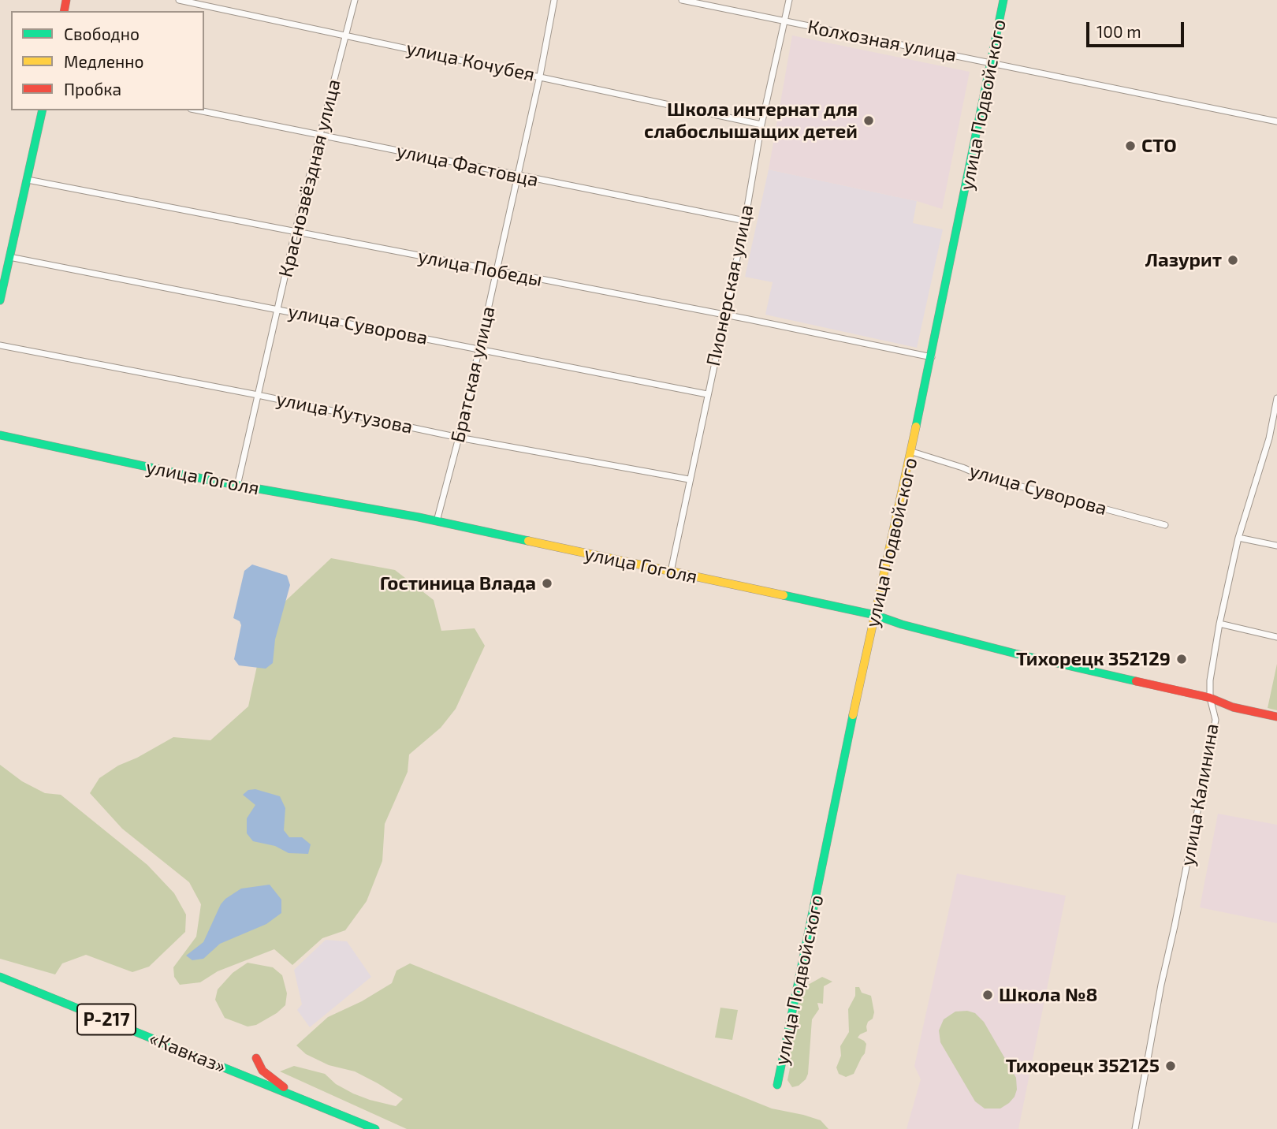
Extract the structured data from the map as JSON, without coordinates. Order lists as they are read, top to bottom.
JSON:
{
  "streets": {
    "main road": [
      "улица Подвойского",
      "улица Гоголя",
      "Р-217",
      "«Кавказ»"
    ],
    "street": [
      "Колхозная улица",
      "улица Кочубея",
      "улица Фастовца",
      "Краснозвёздная улица",
      "улица Победы",
      "Пионерская улица",
      "улица Суворова",
      "Братская улица",
      "улица Кутузова",
      "улица Калинина"
    ]
  },
  "crossings": [
    ["Колхозная улица", "улица Подвойского"],
    ["Колхозная улица", "Пионерская улица"],
    ["улица Кочубея", "Краснозвёздная улица"],
    ["улица Кочубея", "Пионерская улица"],
    ["улица Кочубея", "Братская улица"],
    ["улица Подвойского", "улица Победы"],
    ["улица Подвойского", "улица Суворова"],
    ["улица Подвойского", "улица Гоголя"],
    ["улица Фастовца", "Краснозвёздная улица"],
    ["улица Фастовца", "Пионерская улица"],
    ["улица Фастовца", "Братская улица"],
    ["Краснозвёздная улица", "улица Победы"],
    ["Краснозвёздная улица", "улица Суворова"],
    ["Краснозвёздная улица", "улица Кутузова"],
    ["Краснозвёздная улица", "улица Гоголя"],
    ["улица Победы", "Пионерская улица"],
    ["улица Победы", "Братская улица"],
    ["Пионерская улица", "улица Суворова"],
    ["Пионерская улица", "улица Кутузова"],
    ["Пионерская улица", "улица Гоголя"],
    ["улица Суворова", "Братская улица"],
    ["Братская улица", "улица Кутузова"],
    ["Братская улица", "улица Гоголя"],
    ["улица Гоголя", "улица Калинина"]
  ],
  "places": [
    "Школа интернат для слабослышащих детей",
    "СТО",
    "Лазурит",
    "Гостиница Влада",
    "Тихорецк 352129",
    "Школа №8",
    "Тихорецк 352125"
  ],
  "legend": ["Свободно", "Медленно", "Пробка"],
  "scale_bar": "100 m"
}
